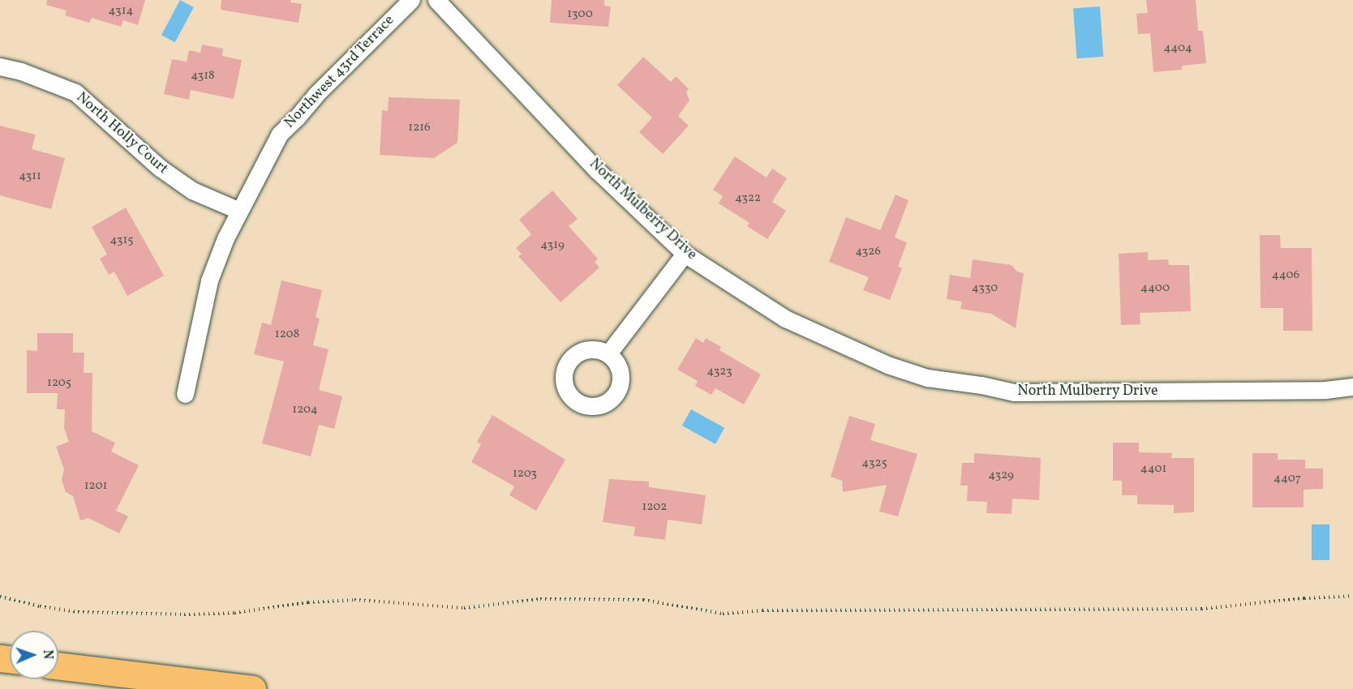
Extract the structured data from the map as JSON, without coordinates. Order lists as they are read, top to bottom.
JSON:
{
  "streets": {
    "street": ["Northwest 43rd Terrace", "North Holly Court", "North Mulberry Drive"]
  },
  "crossings": [
    ["Northwest 43rd Terrace", "North Holly Court"]
  ],
  "house_numbers": [
    "4314",
    "1300",
    "4404",
    "4318",
    "1216",
    "4311",
    "4322",
    "4315",
    "4319",
    "4326",
    "4406",
    "4330",
    "4400",
    "1208",
    "4323",
    "1205",
    "1204",
    "4325",
    "4401",
    "1203",
    "4329",
    "4407",
    "1201",
    "1202"
  ],
  "north": "right"
}
